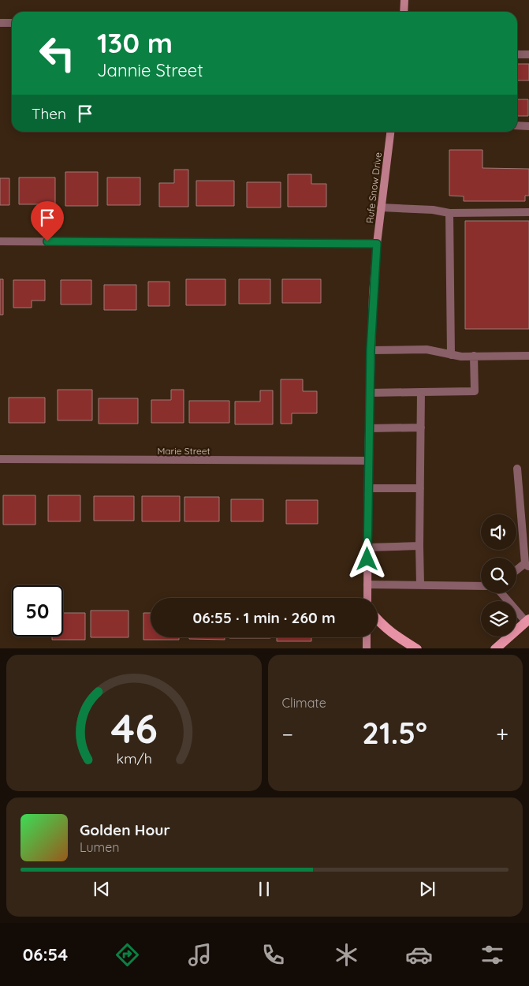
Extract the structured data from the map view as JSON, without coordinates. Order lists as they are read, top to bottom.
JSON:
{
  "streets": {
    "main road": ["Rufe Snow Drive"],
    "street": ["Marie Street"]
  },
  "crossings": [
    ["Rufe Snow Drive", "Marie Street"]
  ],
  "page": {
    "turn": ["130 m", "Jannie Street"],
    "then": "Then",
    "limit": "50",
    "trip": "06:55 · 1 min · 260 m",
    "tile": "Climate",
    "heat": ["−", "21.5°", "+"],
    "song": ["Golden Hour", "Lumen"],
    "tabs": "06:54",
    "gauge": ["46", "km/h"]
  }
}
